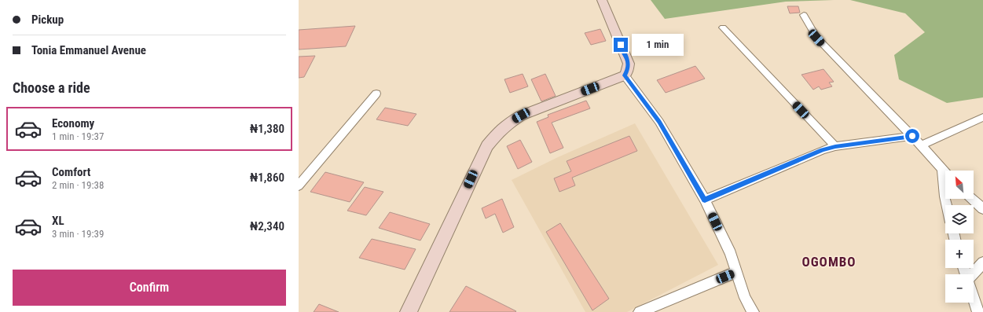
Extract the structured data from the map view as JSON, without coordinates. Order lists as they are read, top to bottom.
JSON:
{
  "districts": ["OGOMBO"],
  "north": "top left",
  "page": {
    "banner": ["Pickup", "Tonia Emmanuel Avenue"],
    "bubble": "1 min",
    "heading": "Choose a ride",
    "list": [
      {
        "name": "Economy",
        "note": "1 min · 19:37",
        "value": "₦1,380"
      },
      {
        "name": "Comfort",
        "note": "2 min · 19:38",
        "value": "₦1,860"
      },
      {
        "name": "XL",
        "note": "3 min · 19:39",
        "value": "₦2,340"
      }
    ],
    "map_buttons": ["+", "−"],
    "buttons": "Confirm"
  }
}
